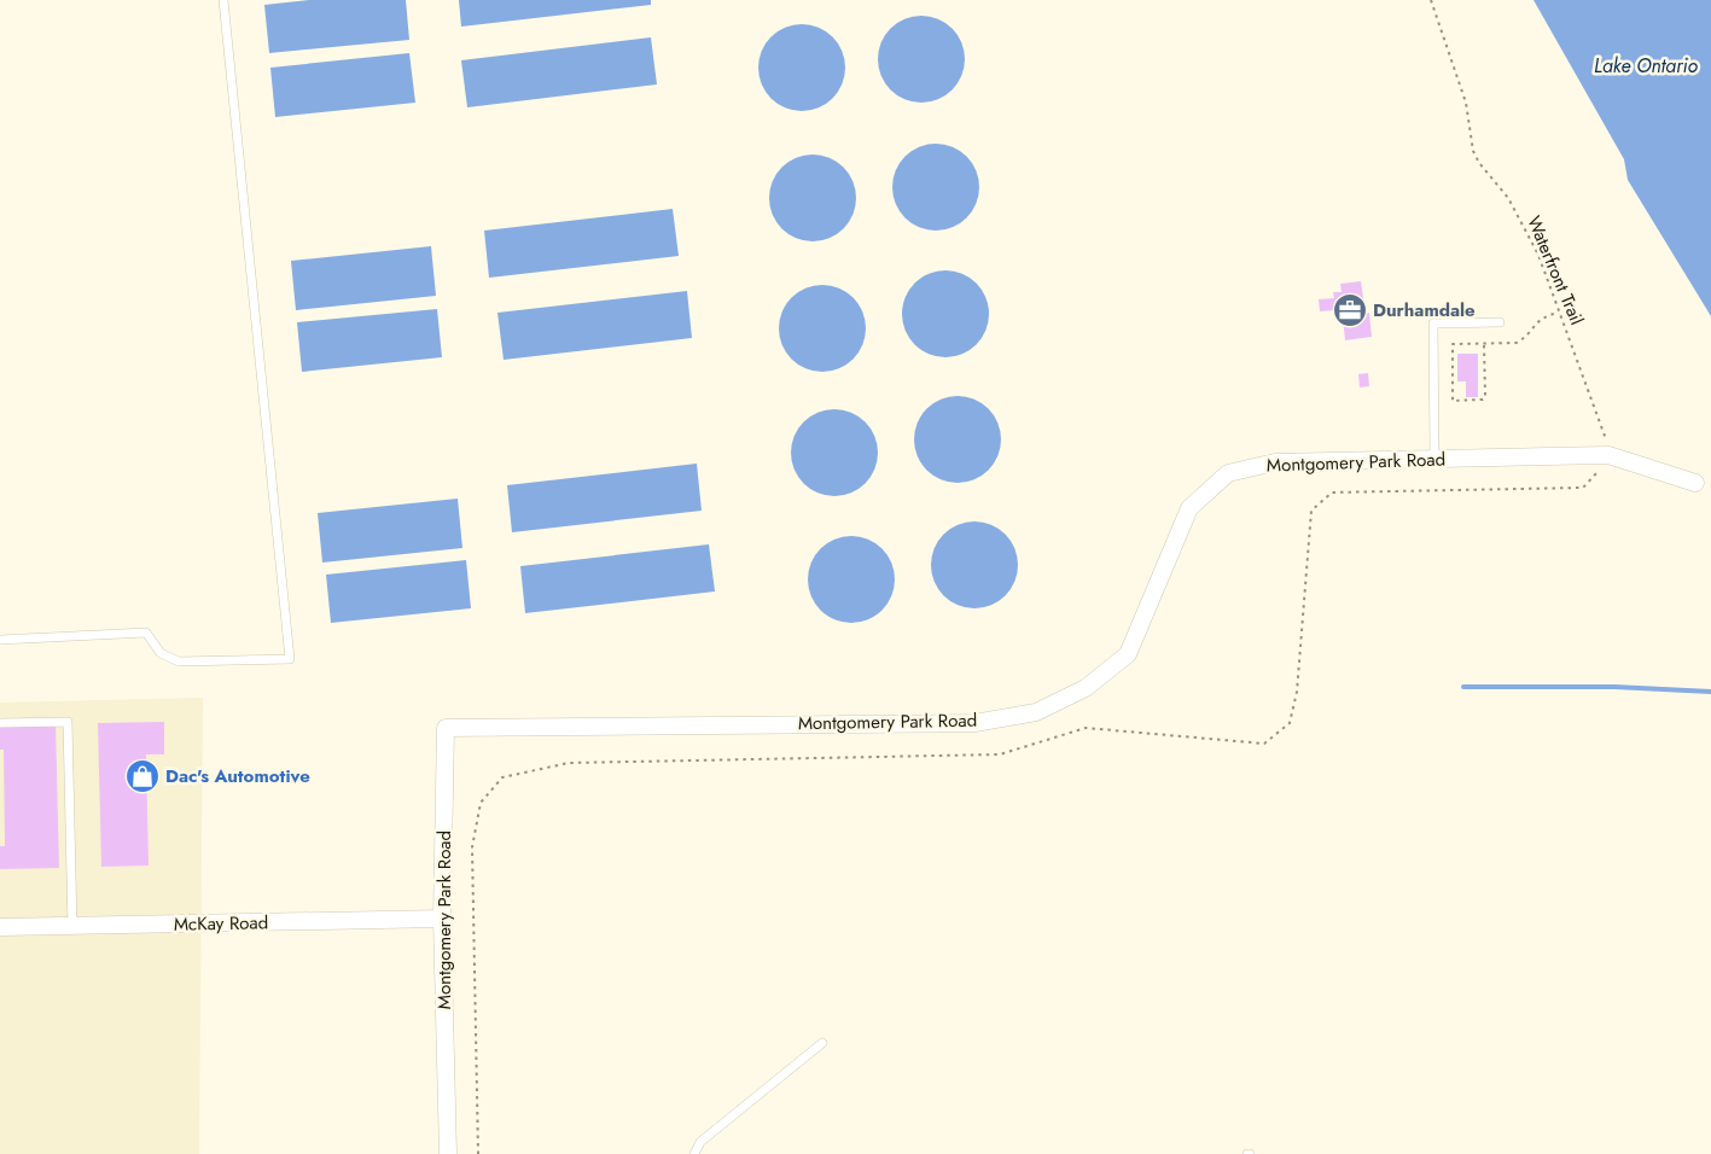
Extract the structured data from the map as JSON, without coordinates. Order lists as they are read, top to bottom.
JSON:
{
  "streets": {
    "street": ["Montgomery Park Road", "McKay Road"],
    "path": ["Waterfront Trail"]
  },
  "crossings": [
    ["Waterfront Trail", "Montgomery Park Road"],
    ["Montgomery Park Road", "McKay Road"]
  ],
  "water": ["Lake Ontario"],
  "places": {
    "office": ["Durhamdale"],
    "shop": ["Dac's Automotive"]
  }
}
